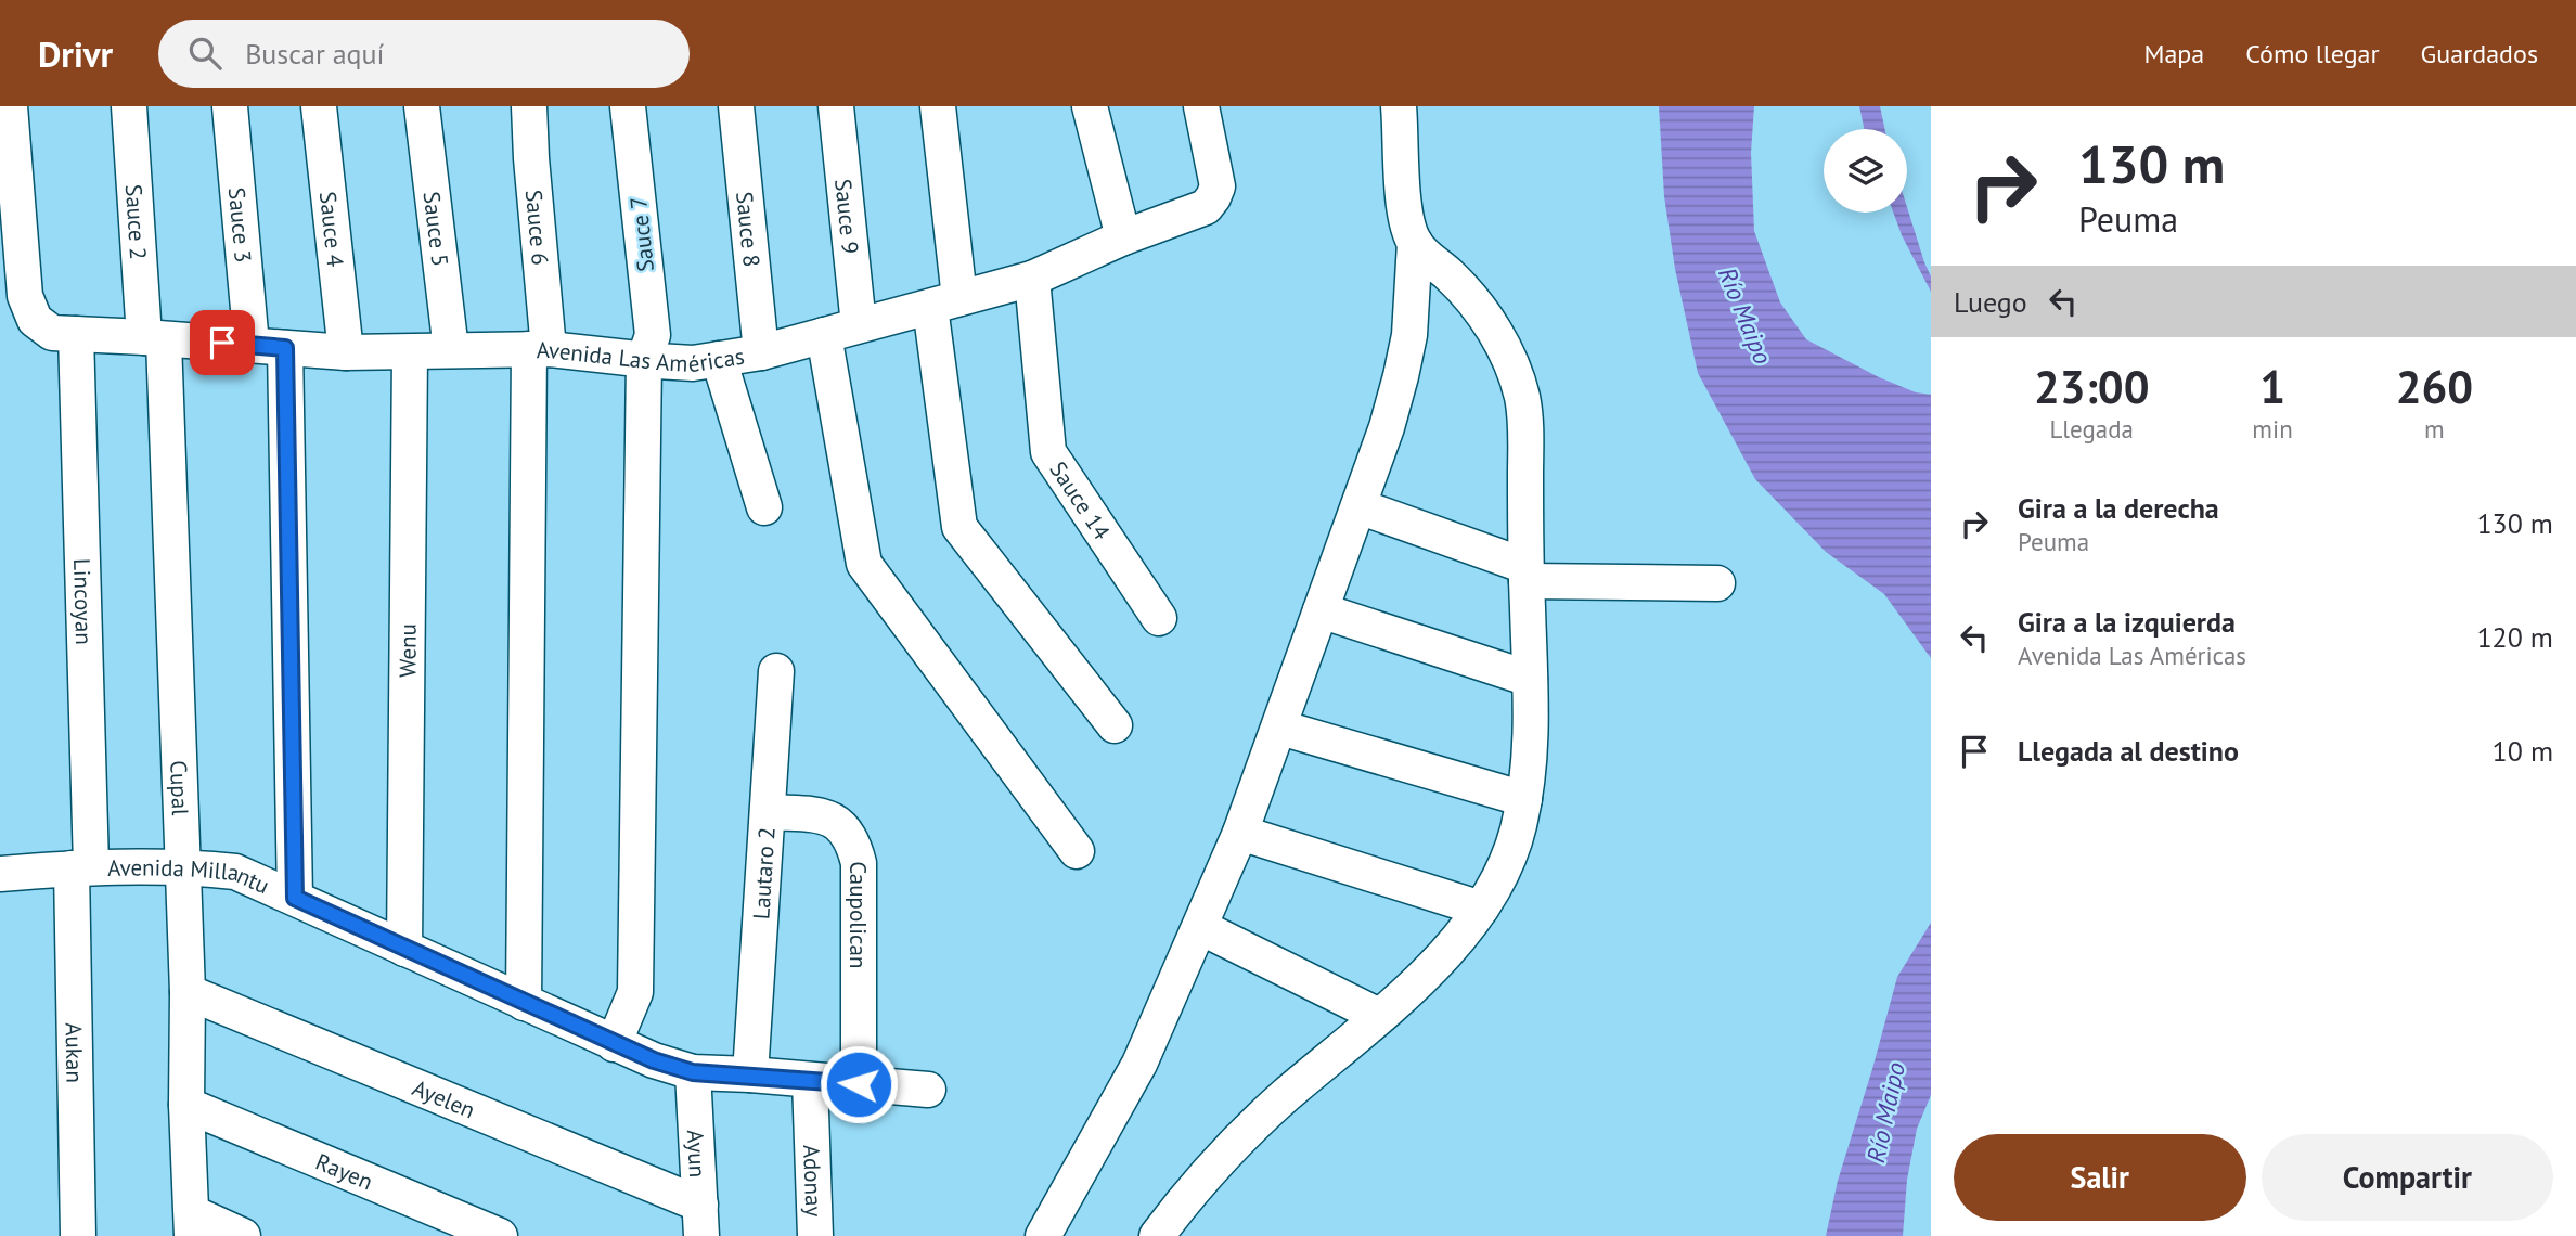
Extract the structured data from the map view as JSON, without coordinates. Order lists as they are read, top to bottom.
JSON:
{
  "streets": {
    "street": [
      "Sauce 9",
      "Sauce 2",
      "Sauce 3",
      "Sauce 5",
      "Sauce 6",
      "Sauce 4",
      "Sauce 8",
      "Sauce 7",
      "Avenida Las Américas",
      "Sauce 14",
      "Lincoyan",
      "Wenu",
      "Cupal",
      "Lautaro 2",
      "Avenida Millantu",
      "Caupolican",
      "Aukan",
      "Ayelen",
      "Ayun",
      "Rayen",
      "Adonay"
    ]
  },
  "crossings": [
    ["Sauce 9", "Avenida Las Américas"],
    ["Sauce 2", "Avenida Las Américas"],
    ["Sauce 2", "Cupal"],
    ["Sauce 3", "Avenida Las Américas"],
    ["Sauce 5", "Avenida Las Américas"],
    ["Sauce 6", "Avenida Las Américas"],
    ["Sauce 6", "Avenida Millantu"],
    ["Sauce 4", "Avenida Las Américas"],
    ["Sauce 8", "Avenida Las Américas"],
    ["Sauce 7", "Avenida Las Américas"],
    ["Sauce 7", "Avenida Millantu"],
    ["Avenida Las Américas", "Sauce 14"],
    ["Avenida Las Américas", "Lincoyan"],
    ["Avenida Las Américas", "Wenu"],
    ["Avenida Las Américas", "Cupal"],
    ["Lincoyan", "Avenida Millantu"],
    ["Lincoyan", "Aukan"],
    ["Wenu", "Avenida Millantu"],
    ["Cupal", "Avenida Millantu"],
    ["Cupal", "Ayelen"],
    ["Cupal", "Rayen"],
    ["Lautaro 2", "Avenida Millantu"],
    ["Lautaro 2", "Caupolican"],
    ["Avenida Millantu", "Caupolican"],
    ["Avenida Millantu", "Aukan"],
    ["Avenida Millantu", "Ayun"],
    ["Avenida Millantu", "Adonay"],
    ["Ayelen", "Ayun"]
  ],
  "water": ["Río Maipo"],
  "page": {
    "header": "Drivr",
    "search": "Buscar aquí",
    "nav": ["Mapa", "Cómo llegar", "Guardados"],
    "turn": ["130 m", "Peuma"],
    "then": "Luego",
    "eta": [
      "23:00",
      "Llegada",
      "1",
      "min",
      "260",
      "m"
    ],
    "list": [
      {
        "name": "Gira a la derecha",
        "note": "Peuma",
        "value": "130 m"
      },
      {
        "name": "Gira a la izquierda",
        "note": "Avenida Las Américas",
        "value": "120 m"
      },
      {
        "name": "Llegada al destino",
        "value": "10 m"
      }
    ],
    "buttons": ["Salir", "Compartir"]
  }
}
